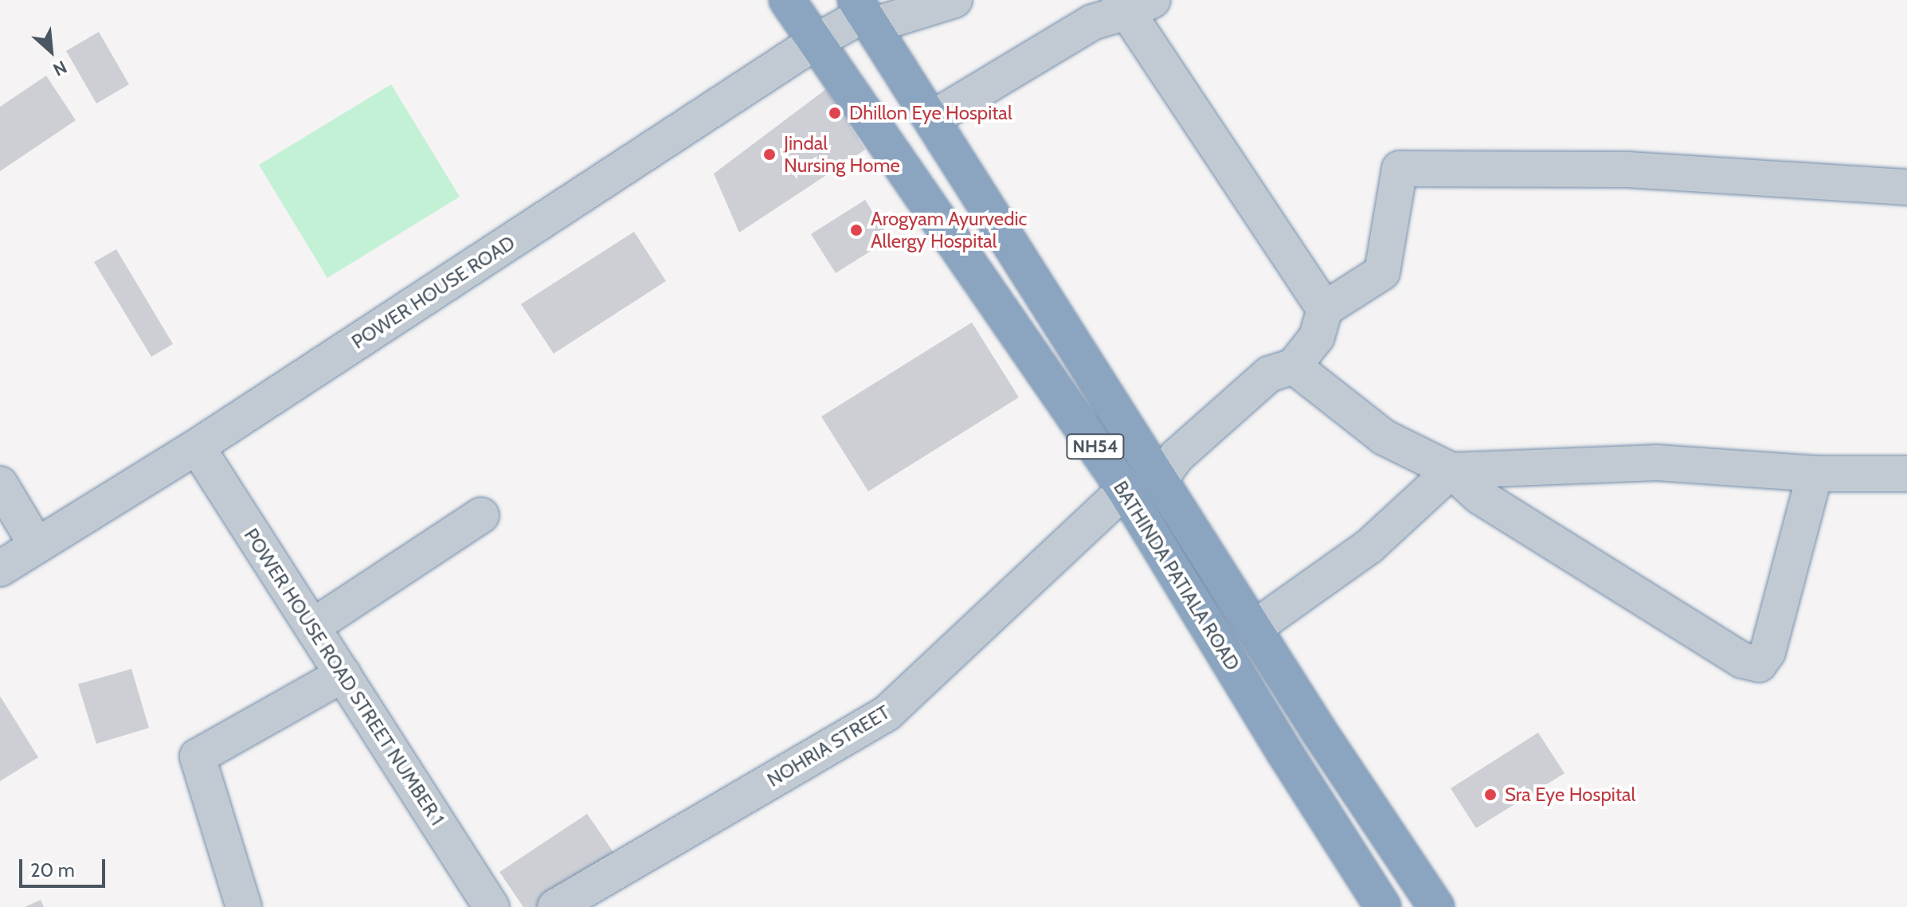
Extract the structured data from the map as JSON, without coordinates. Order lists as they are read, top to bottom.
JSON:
{
  "streets": {
    "highway": ["NH54", "BATHINDA PATIALA ROAD"],
    "street": ["POWER HOUSE ROAD", "POWER HOUSE ROAD STREET NUMBER 1", "NOHRIA STREET"]
  },
  "crossings": [
    ["POWER HOUSE ROAD", "NH54"],
    ["POWER HOUSE ROAD", "BATHINDA PATIALA ROAD"],
    ["POWER HOUSE ROAD", "POWER HOUSE ROAD STREET NUMBER 1"],
    ["BATHINDA PATIALA ROAD", "NOHRIA STREET"]
  ],
  "places": [
    "Dhillon Eye Hospital",
    "Jindal Nursing Home",
    "Arogyam Ayurvedic Allergy Hospital",
    "Sra Eye Hospital"
  ],
  "scale_bar": "20 m",
  "north": "bottom right"
}
